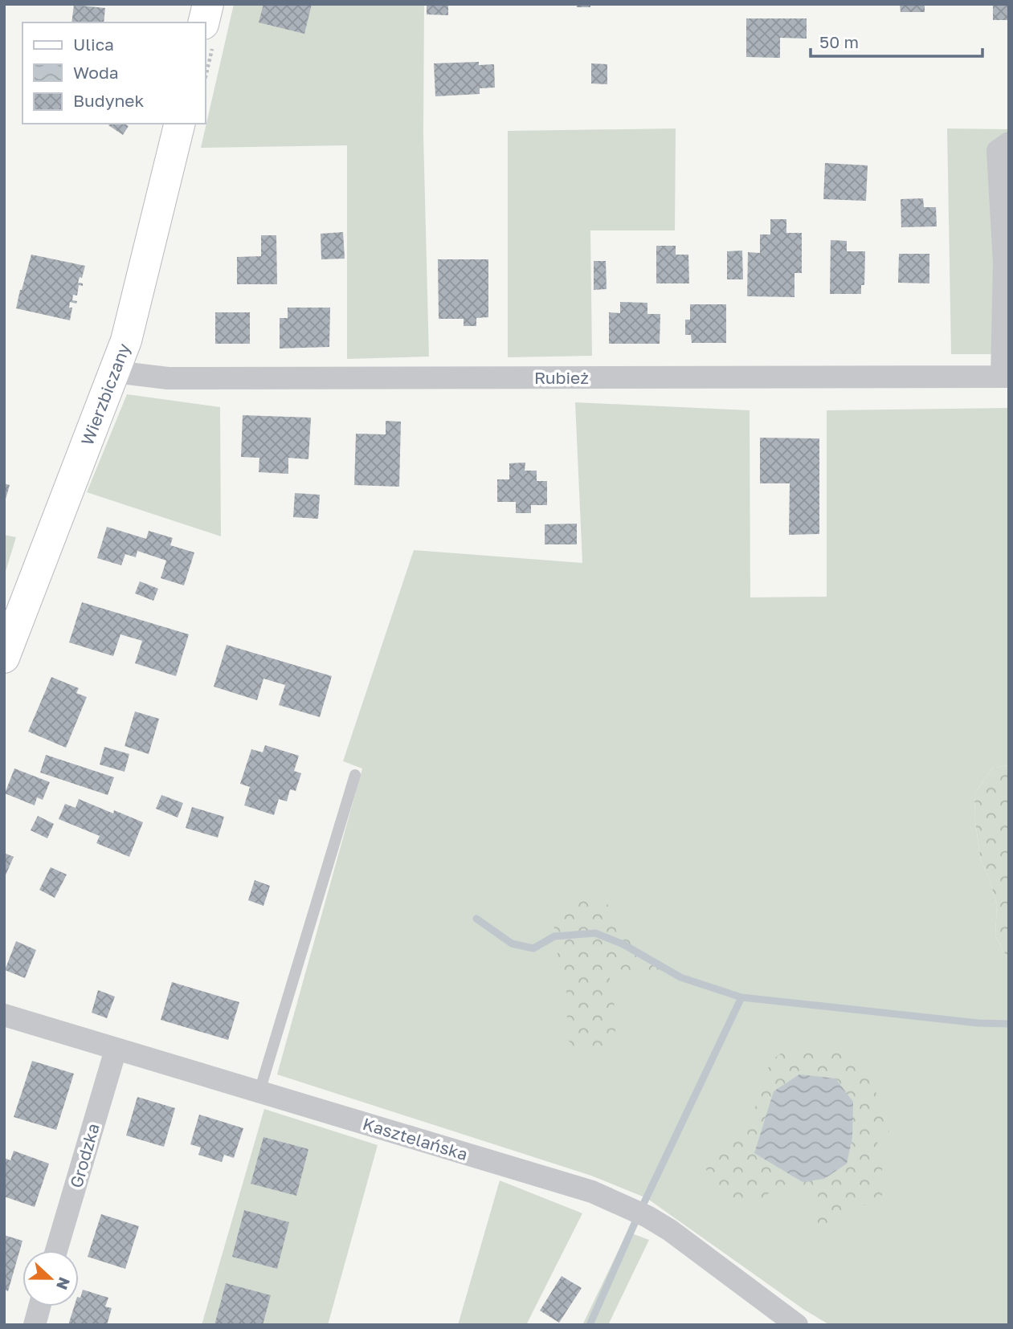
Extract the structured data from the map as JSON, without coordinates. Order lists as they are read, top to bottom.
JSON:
{
  "streets": {
    "street": [
      "Rubież",
      "Wierzbiczany",
      "Kasztelańska",
      "Grodzka"
    ]
  },
  "crossings": [
    ["Rubież", "Wierzbiczany"],
    ["Kasztelańska", "Grodzka"]
  ],
  "legend": ["Ulica", "Woda", "Budynek"],
  "scale_bar": "50 m",
  "north": "right"
}
